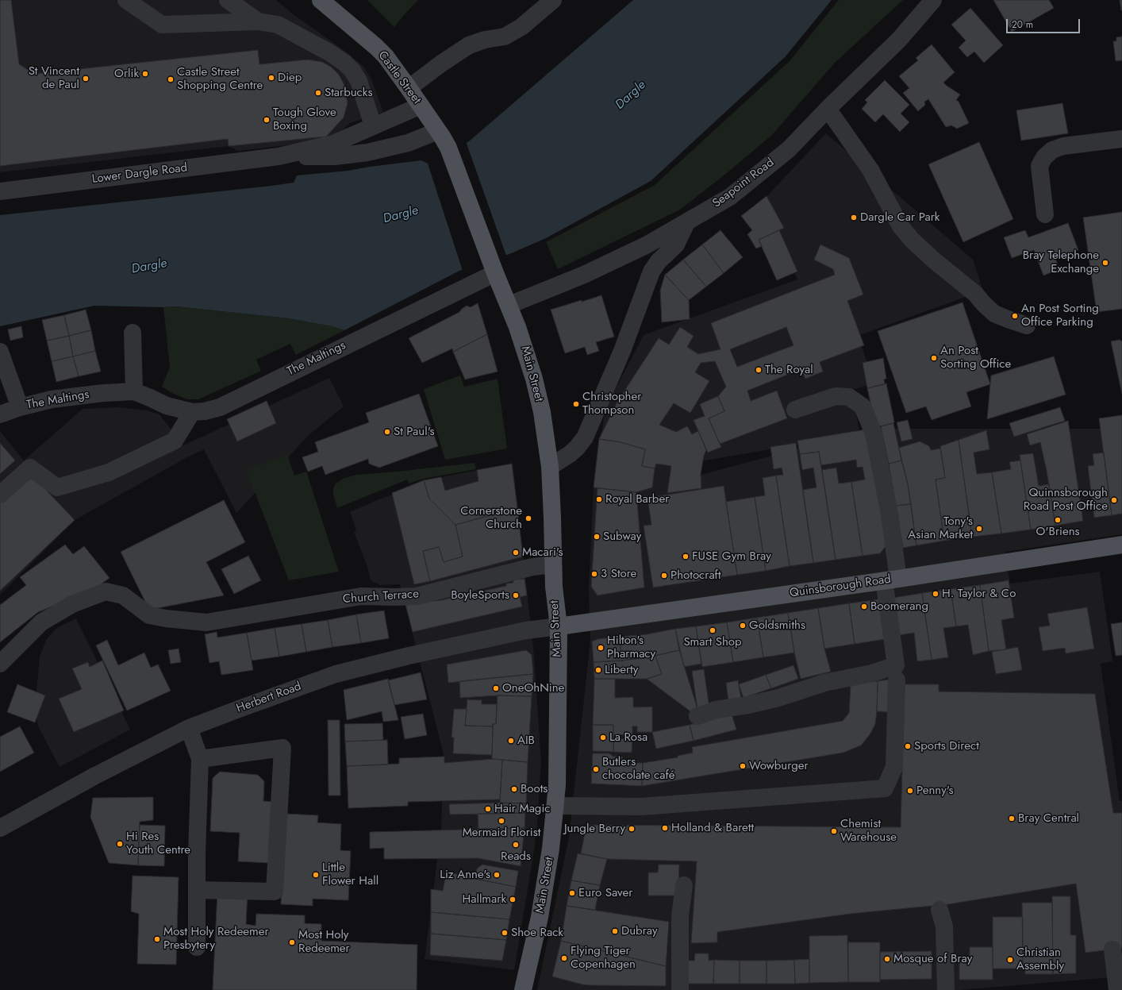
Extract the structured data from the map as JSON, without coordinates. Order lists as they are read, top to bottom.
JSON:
{
  "streets": {
    "main road": ["Castle Street", "Main Street", "Quinsborough Road"],
    "street": [
      "Lower Dargle Road",
      "Seapoint Road",
      "The Maltings",
      "Church Terrace",
      "Herbert Road"
    ]
  },
  "crossings": [
    ["Castle Street", "Lower Dargle Road"],
    ["Castle Street", "The Maltings"],
    ["Castle Street", "Main Street"],
    ["Seapoint Road", "Main Street"],
    ["The Maltings", "Main Street"],
    ["Main Street", "Quinsborough Road"],
    ["Main Street", "Church Terrace"],
    ["Main Street", "Herbert Road"],
    ["Quinsborough Road", "Herbert Road"]
  ],
  "water": ["Dargle"],
  "places": [
    "Orlik",
    "Diep",
    "St Vincent de Paul",
    "Castle Street Shopping Centre",
    "Starbucks",
    "Tough Glove Boxing",
    "Dargle Car Park",
    "Bray Telephone Exchange",
    "An Post Sorting Office Parking",
    "An Post Sorting Office",
    "The Royal",
    "Christopher Thompson",
    "St Paul's",
    "Royal Barber",
    "Quinnsborough Road Post Office",
    "Cornerstone Church",
    "O'Briens",
    "Tony's Asian Market",
    "Subway",
    "Macari's",
    "FUSE Gym Bray",
    "3 Store",
    "Photocraft",
    "H. Taylor & Co",
    "BoyleSports",
    "Boomerang",
    "Goldsmiths",
    "Smart Shop",
    "Hilton's Pharmacy",
    "Liberty",
    "OneOhNine",
    "La Rosa",
    "AIB",
    "Sports Direct",
    "Wowburger",
    "Butlers chocolate café",
    "Boots",
    "Penny's",
    "Hair Magic",
    "Bray Central",
    "Mermaid Florist",
    "Holland & Barett",
    "Jungle Berry",
    "Chemist Warehouse",
    "Hi Res Youth Centre",
    "Reads",
    "Little Flower Hall",
    "Liz Anne's",
    "Euro Saver",
    "Hallmark",
    "Dubray",
    "Shoe Rack",
    "Most Holy Redeemer Presbytery",
    "Most Holy Redeemer",
    "Flying Tiger Copenhagen",
    "Mosque of Bray",
    "Christian Assembly"
  ],
  "scale_bar": "20 m"
}
